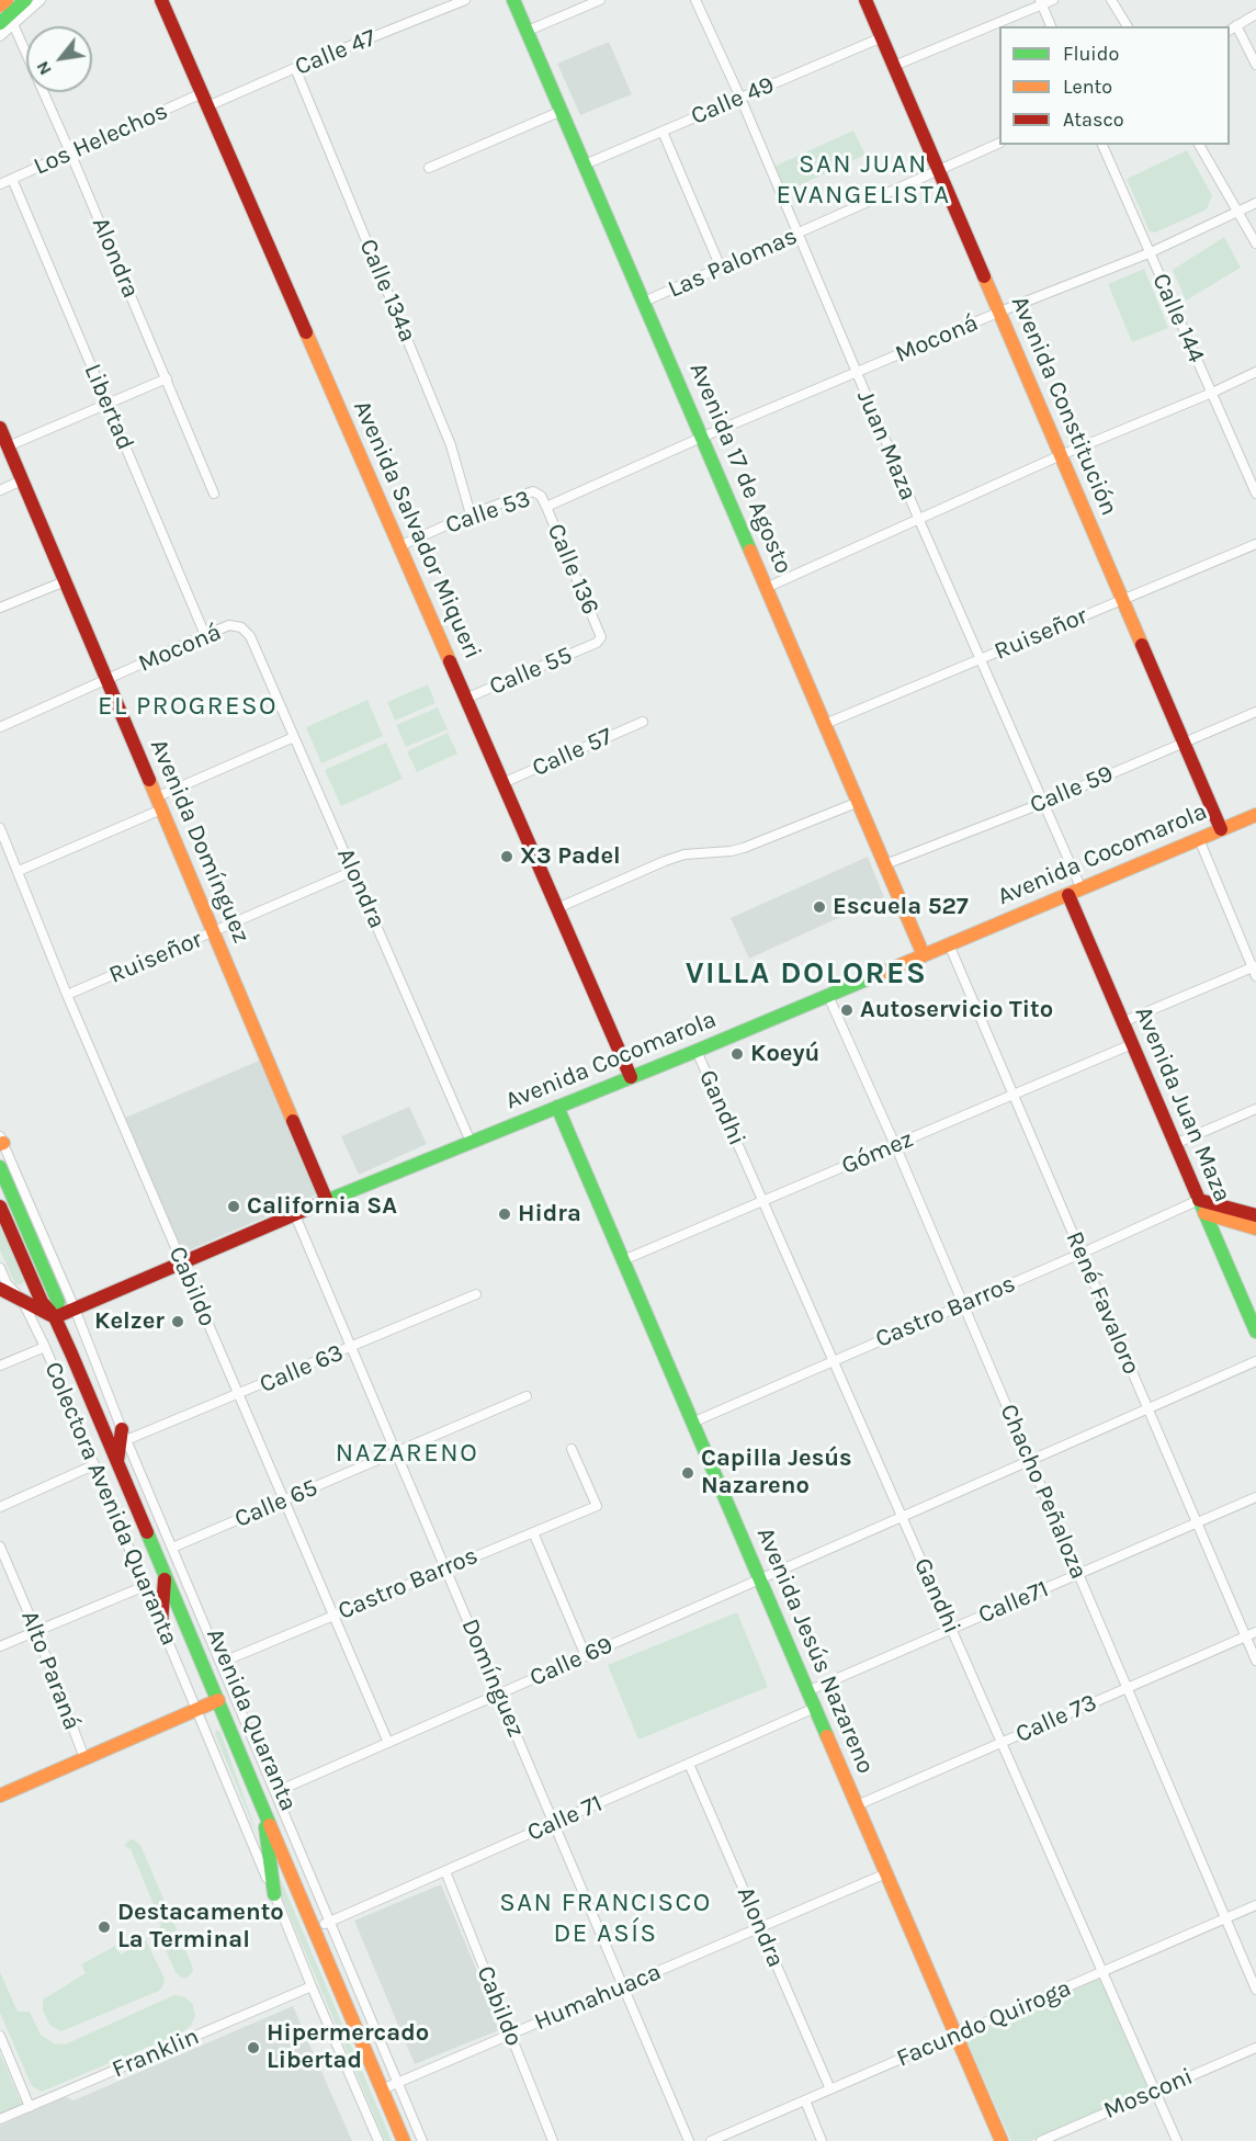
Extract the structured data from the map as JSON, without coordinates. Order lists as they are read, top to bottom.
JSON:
{
  "streets": {
    "main road": [
      "Avenida Constitución",
      "Avenida 17 de Agosto",
      "Avenida Salvador Miqueri",
      "Avenida Domínguez",
      "Avenida Cocomarola",
      "Avenida Juan Maza",
      "Avenida Jesús Nazareno",
      "Avenida Quaranta"
    ],
    "street": [
      "Calle 47",
      "Calle 49",
      "Los Helechos",
      "Alondra",
      "Las Palomas",
      "Calle 134a",
      "Calle 144",
      "Moconá",
      "Libertad",
      "Juan Maza",
      "Calle 53",
      "Calle 136",
      "Ruiseñor",
      "Calle 55",
      "Calle 57",
      "Calle 59",
      "Gandhi",
      "Gómez",
      "Cabildo",
      "René Favaloro",
      "Castro Barros",
      "Calle 63",
      "Chacho Peñaloza",
      "Colectora Avenida Quaranta",
      "Calle 65",
      "Calle71",
      "Calle 69",
      "Alto Paraná",
      "Domínguez",
      "Calle 73",
      "Calle 71",
      "Humahuaca",
      "Facundo Quiroga",
      "Franklin",
      "Mosconi"
    ]
  },
  "crossings": [
    ["Calle 47", "Los Helechos"],
    ["Calle 47", "Calle 134a"],
    ["Calle 47", "Avenida Salvador Miqueri"],
    ["Calle 49", "Avenida Constitución"],
    ["Calle 49", "Juan Maza"],
    ["Calle 49", "Avenida 17 de Agosto"],
    ["Los Helechos", "Alondra"],
    ["Los Helechos", "Libertad"],
    ["Los Helechos", "Avenida Salvador Miqueri"],
    ["Alondra", "Moconá"],
    ["Alondra", "Ruiseñor"],
    ["Alondra", "Avenida Cocomarola"],
    ["Alondra", "Calle 71"],
    ["Alondra", "Humahuaca"],
    ["Alondra", "Facundo Quiroga"],
    ["Las Palomas", "Avenida Constitución"],
    ["Las Palomas", "Juan Maza"],
    ["Las Palomas", "Avenida 17 de Agosto"],
    ["Calle 134a", "Calle 53"],
    ["Calle 144", "Moconá"],
    ["Moconá", "Avenida Constitución"],
    ["Moconá", "Libertad"],
    ["Moconá", "Juan Maza"],
    ["Moconá", "Avenida 17 de Agosto"],
    ["Moconá", "Calle 136"],
    ["Moconá", "Avenida Domínguez"],
    ["Avenida Constitución", "Ruiseñor"],
    ["Avenida Constitución", "Calle 59"],
    ["Avenida Constitución", "Avenida Cocomarola"],
    ["Juan Maza", "Ruiseñor"],
    ["Juan Maza", "Calle 59"],
    ["Juan Maza", "Avenida Cocomarola"],
    ["Avenida 17 de Agosto", "Ruiseñor"],
    ["Avenida 17 de Agosto", "Calle 59"],
    ["Avenida 17 de Agosto", "Avenida Cocomarola"],
    ["Calle 53", "Avenida Salvador Miqueri"],
    ["Calle 53", "Calle 136"],
    ["Avenida Salvador Miqueri", "Calle 55"],
    ["Avenida Salvador Miqueri", "Calle 57"],
    ["Avenida Salvador Miqueri", "Avenida Cocomarola"],
    ["Calle 136", "Calle 55"],
    ["Ruiseñor", "Avenida Domínguez"],
    ["Ruiseñor", "Cabildo"],
    ["Avenida Domínguez", "Avenida Cocomarola"],
    ["Avenida Cocomarola", "Avenida Juan Maza"],
    ["Avenida Cocomarola", "Gandhi"],
    ["Avenida Cocomarola", "Cabildo"],
    ["Avenida Cocomarola", "René Favaloro"],
    ["Avenida Cocomarola", "Chacho Peñaloza"],
    ["Avenida Cocomarola", "Avenida Jesús Nazareno"],
    ["Avenida Cocomarola", "Domínguez"],
    ["Avenida Cocomarola", "Avenida Quaranta"],
    ["Avenida Juan Maza", "Gómez"],
    ["Avenida Juan Maza", "Castro Barros"],
    ["Gandhi", "Gómez"],
    ["Gandhi", "Castro Barros"],
    ["Gandhi", "Calle71"],
    ["Gandhi", "Calle 69"],
    ["Gandhi", "Calle 73"],
    ["Gandhi", "Facundo Quiroga"],
    ["Gandhi", "Mosconi"],
    ["Gómez", "René Favaloro"],
    ["Gómez", "Chacho Peñaloza"],
    ["Gómez", "Avenida Jesús Nazareno"],
    ["Cabildo", "Castro Barros"],
    ["Cabildo", "Calle 63"],
    ["Cabildo", "Calle 65"],
    ["Cabildo", "Calle 69"],
    ["Cabildo", "Calle 71"],
    ["Cabildo", "Humahuaca"],
    ["René Favaloro", "Castro Barros"],
    ["René Favaloro", "Calle71"],
    ["René Favaloro", "Calle 69"],
    ["René Favaloro", "Calle 73"],
    ["Castro Barros", "Chacho Peñaloza"],
    ["Castro Barros", "Avenida Jesús Nazareno"],
    ["Castro Barros", "Domínguez"],
    ["Calle 63", "Domínguez"],
    ["Chacho Peñaloza", "Calle71"],
    ["Chacho Peñaloza", "Calle 69"],
    ["Chacho Peñaloza", "Calle 73"],
    ["Chacho Peñaloza", "Facundo Quiroga"],
    ["Colectora Avenida Quaranta", "Franklin"],
    ["Calle 65", "Domínguez"],
    ["Calle71", "Avenida Jesús Nazareno"],
    ["Avenida Jesús Nazareno", "Calle 69"],
    ["Avenida Jesús Nazareno", "Calle 73"],
    ["Avenida Jesús Nazareno", "Calle 71"],
    ["Avenida Jesús Nazareno", "Humahuaca"],
    ["Avenida Jesús Nazareno", "Facundo Quiroga"],
    ["Calle 69", "Domínguez"],
    ["Domínguez", "Calle 71"],
    ["Domínguez", "Humahuaca"],
    ["Avenida Quaranta", "Calle 71"],
    ["Avenida Quaranta", "Humahuaca"]
  ],
  "districts": [
    "SAN JUAN EVANGELISTA",
    "EL PROGRESO",
    "VILLA DOLORES",
    "NAZARENO",
    "SAN FRANCISCO DE ASÍS"
  ],
  "places": [
    "X3 Padel",
    "Escuela 527",
    "Autoservicio Tito",
    "Koeyú",
    "California SA",
    "Hidra",
    "Kelzer",
    "Capilla Jesús Nazareno",
    "Destacamento La Terminal",
    "Hipermercado Libertad"
  ],
  "legend": ["Fluido", "Lento", "Atasco"],
  "north": "bottom left"
}
